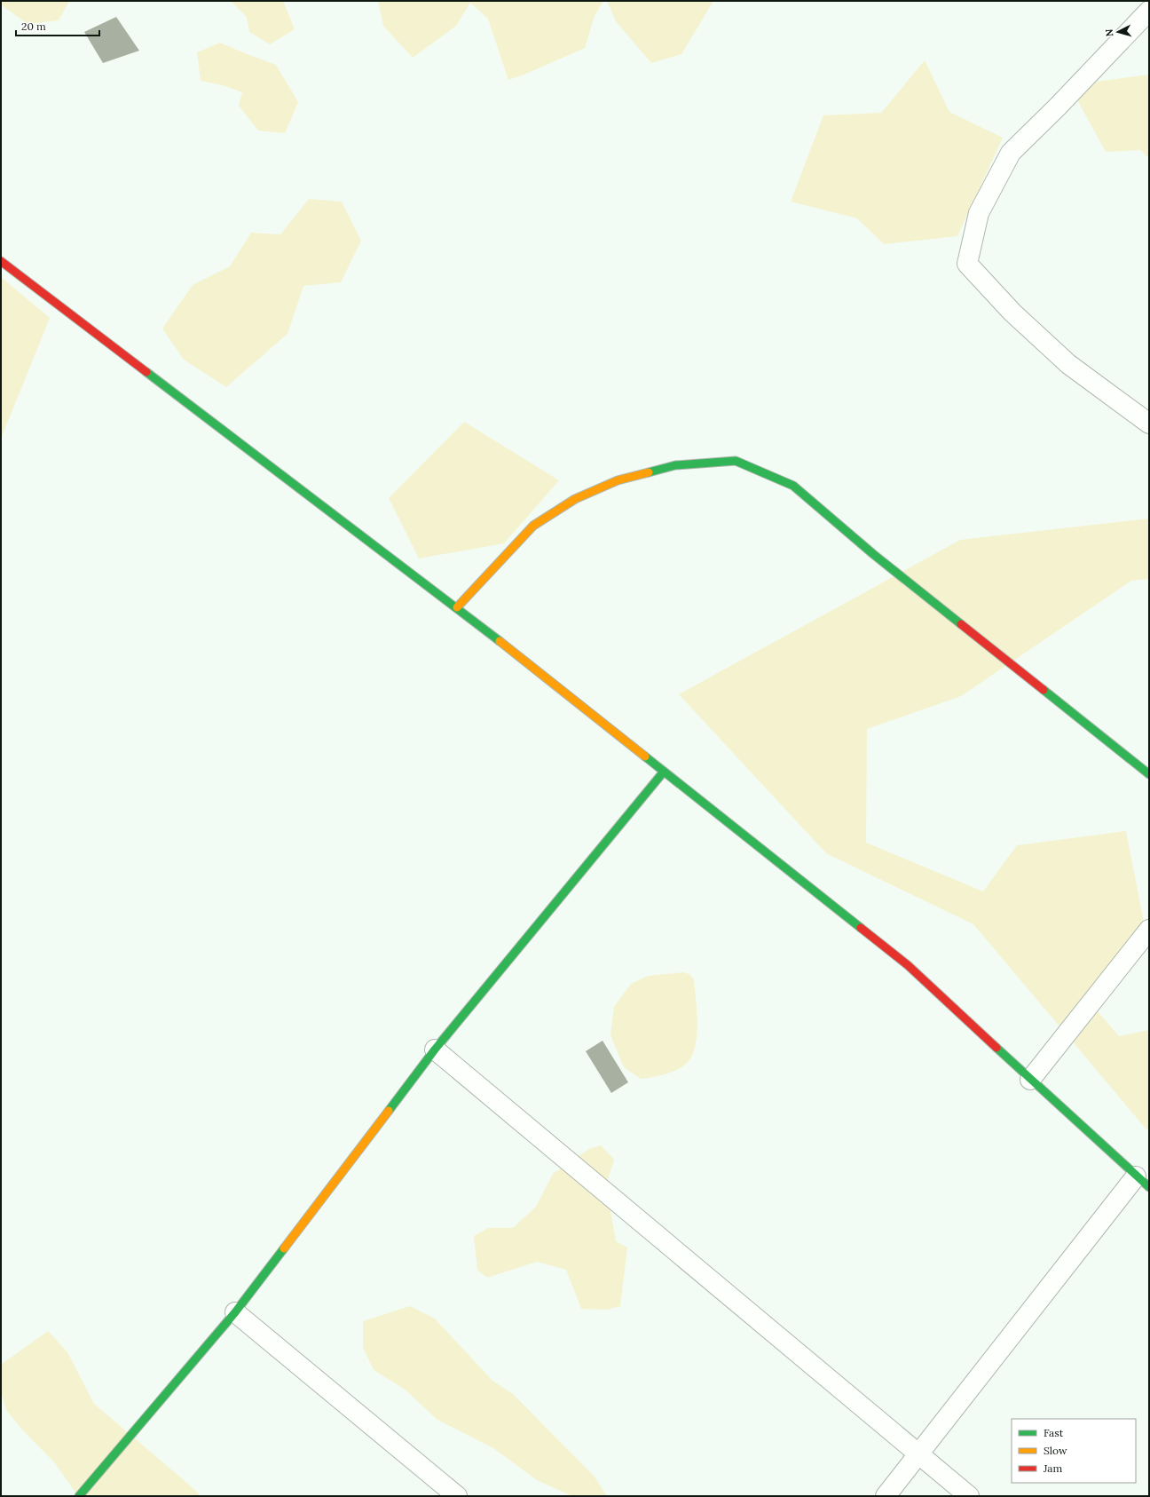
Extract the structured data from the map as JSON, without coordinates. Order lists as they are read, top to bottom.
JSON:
{
  "legend": ["Fast", "Slow", "Jam"],
  "scale_bar": "20 m",
  "north": "left"
}
